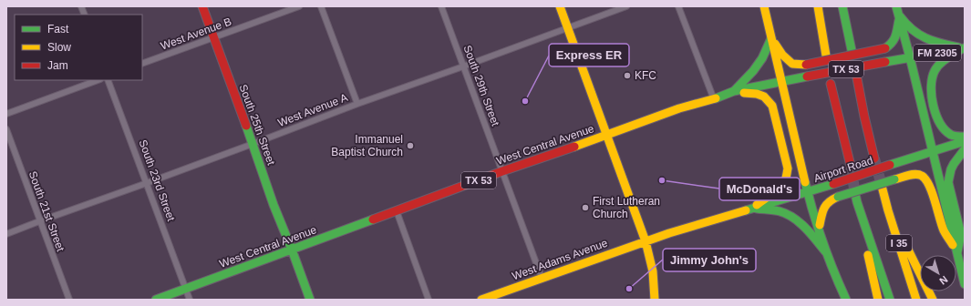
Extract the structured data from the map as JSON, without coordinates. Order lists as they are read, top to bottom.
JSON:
{
  "streets": {
    "main road": [
      "FM 2305",
      "TX 53",
      "South 25th Street",
      "West Central Avenue",
      "Airport Road",
      "I 35",
      "West Adams Avenue"
    ],
    "street": [
      "West Avenue B",
      "South 29th Street",
      "West Avenue A",
      "South 23rd Street",
      "South 21st Street"
    ]
  },
  "crossings": [
    ["West Avenue B", "South 25th Street"],
    ["FM 2305", "West Central Avenue"],
    ["South 29th Street", "West Avenue A"],
    ["South 29th Street", "West Central Avenue"],
    ["South 29th Street", "West Adams Avenue"],
    ["West Avenue A", "South 25th Street"],
    ["West Avenue A", "South 23rd Street"],
    ["West Avenue A", "South 21st Street"],
    ["South 25th Street", "West Central Avenue"],
    ["West Central Avenue", "South 23rd Street"],
    ["Airport Road", "West Adams Avenue"]
  ],
  "places": [
    "KFC",
    "Express ER",
    "Immanuel Baptist Church",
    "McDonald's",
    "First Lutheran Church",
    "Jimmy John's"
  ],
  "legend": ["Fast", "Slow", "Jam"],
  "north": "bottom right"
}
